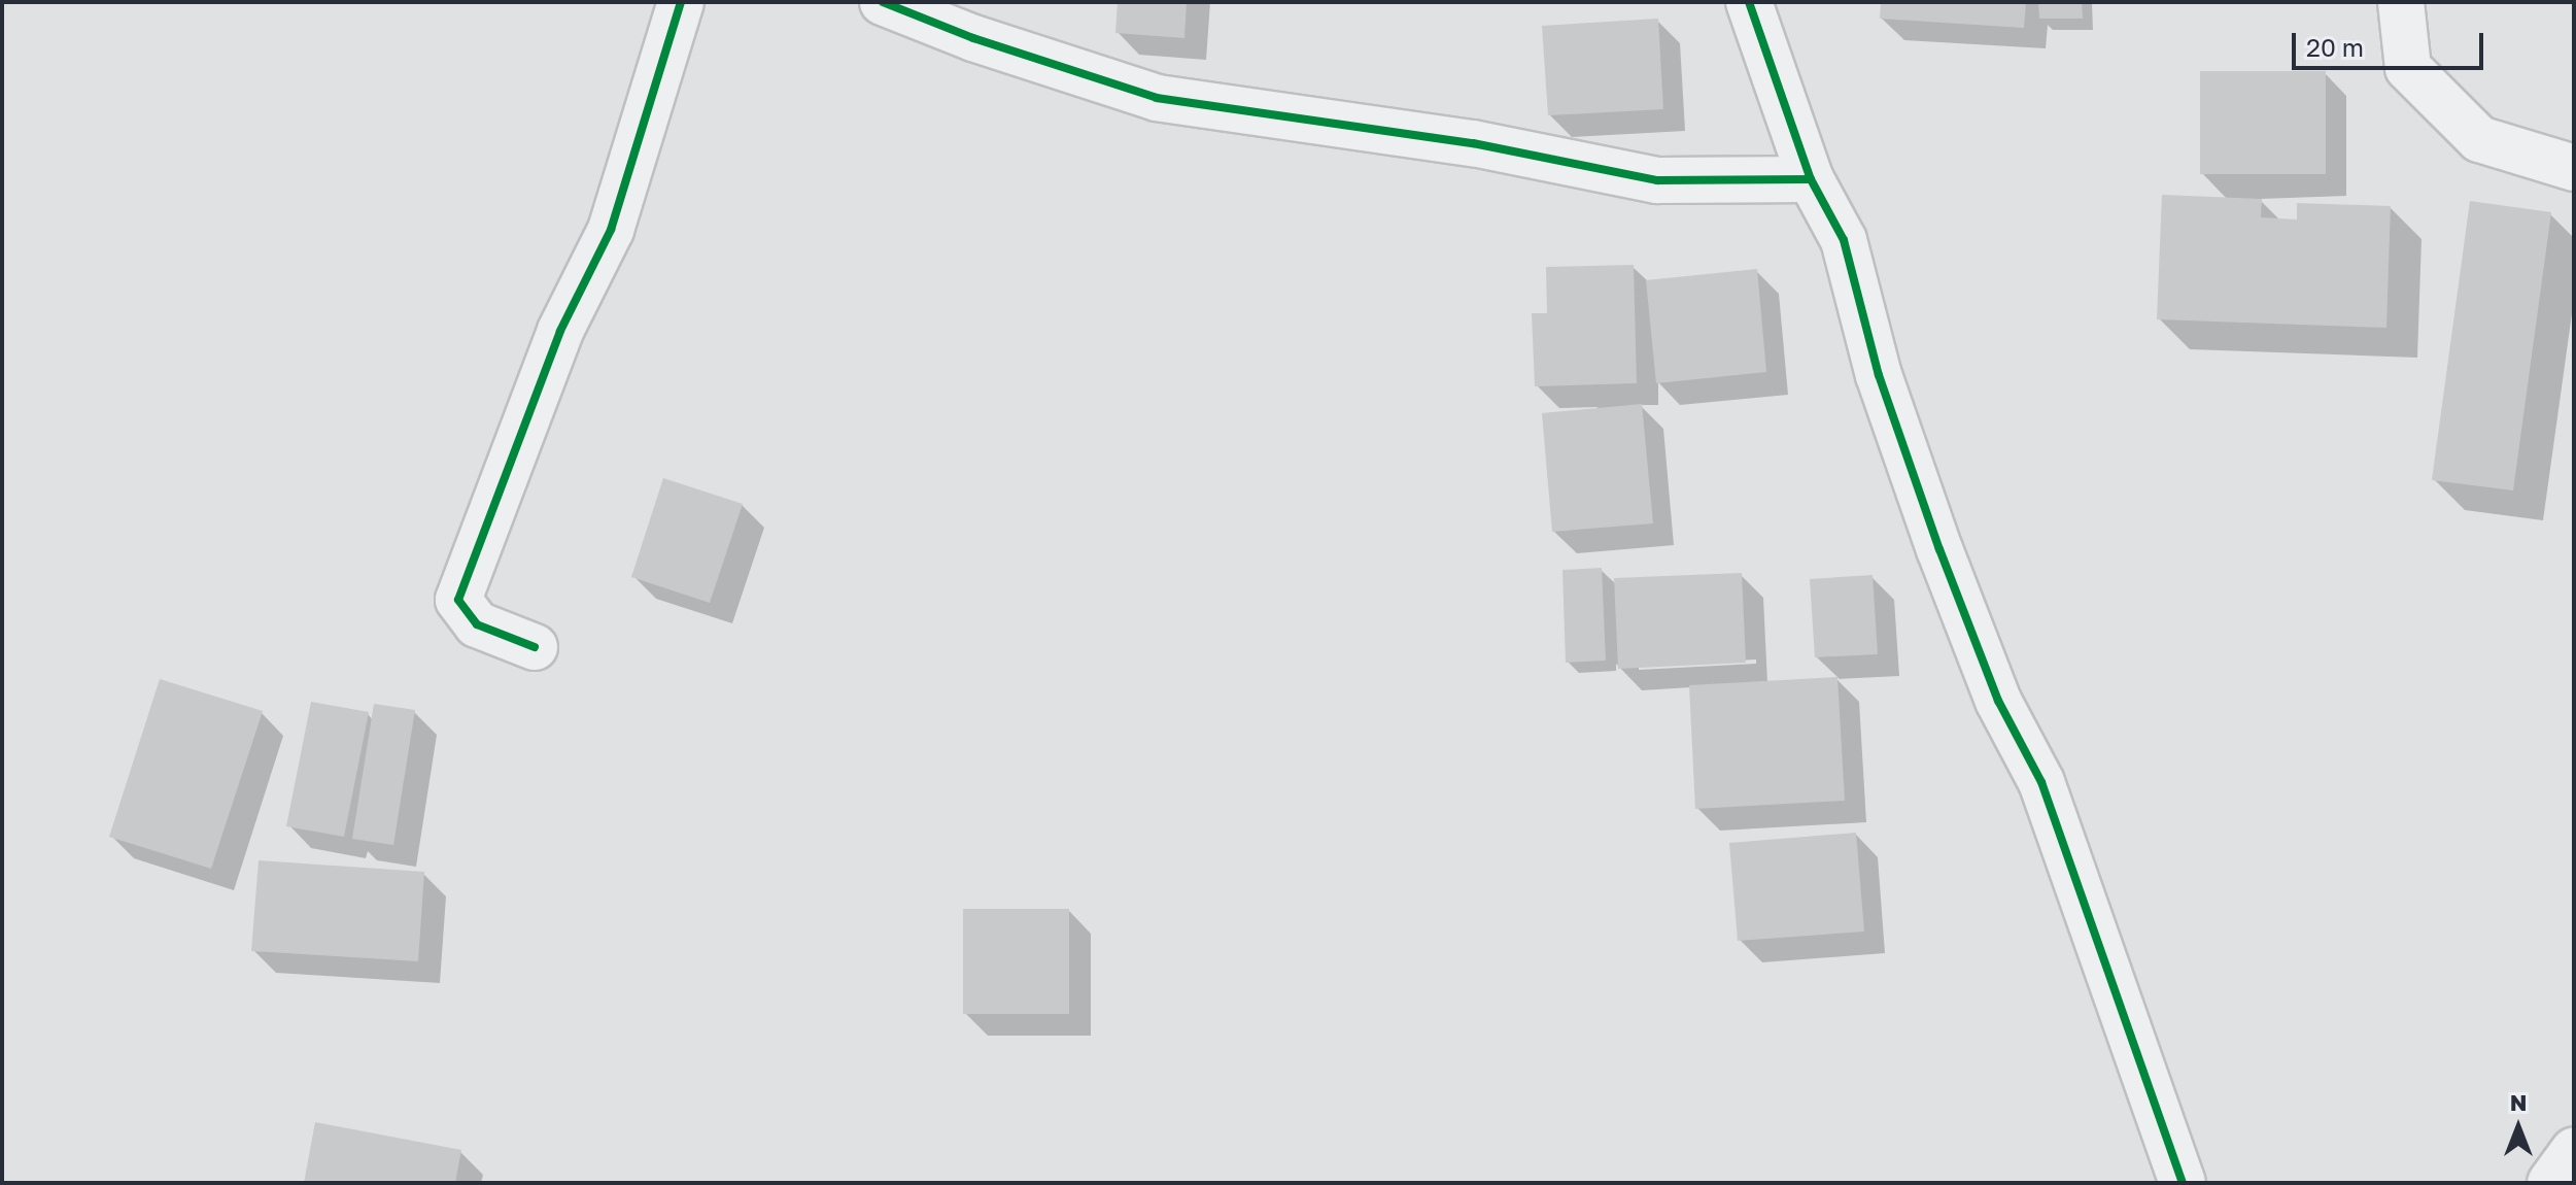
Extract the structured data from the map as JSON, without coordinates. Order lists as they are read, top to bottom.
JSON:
{
  "scale_bar": "20 m",
  "north": "top"
}
